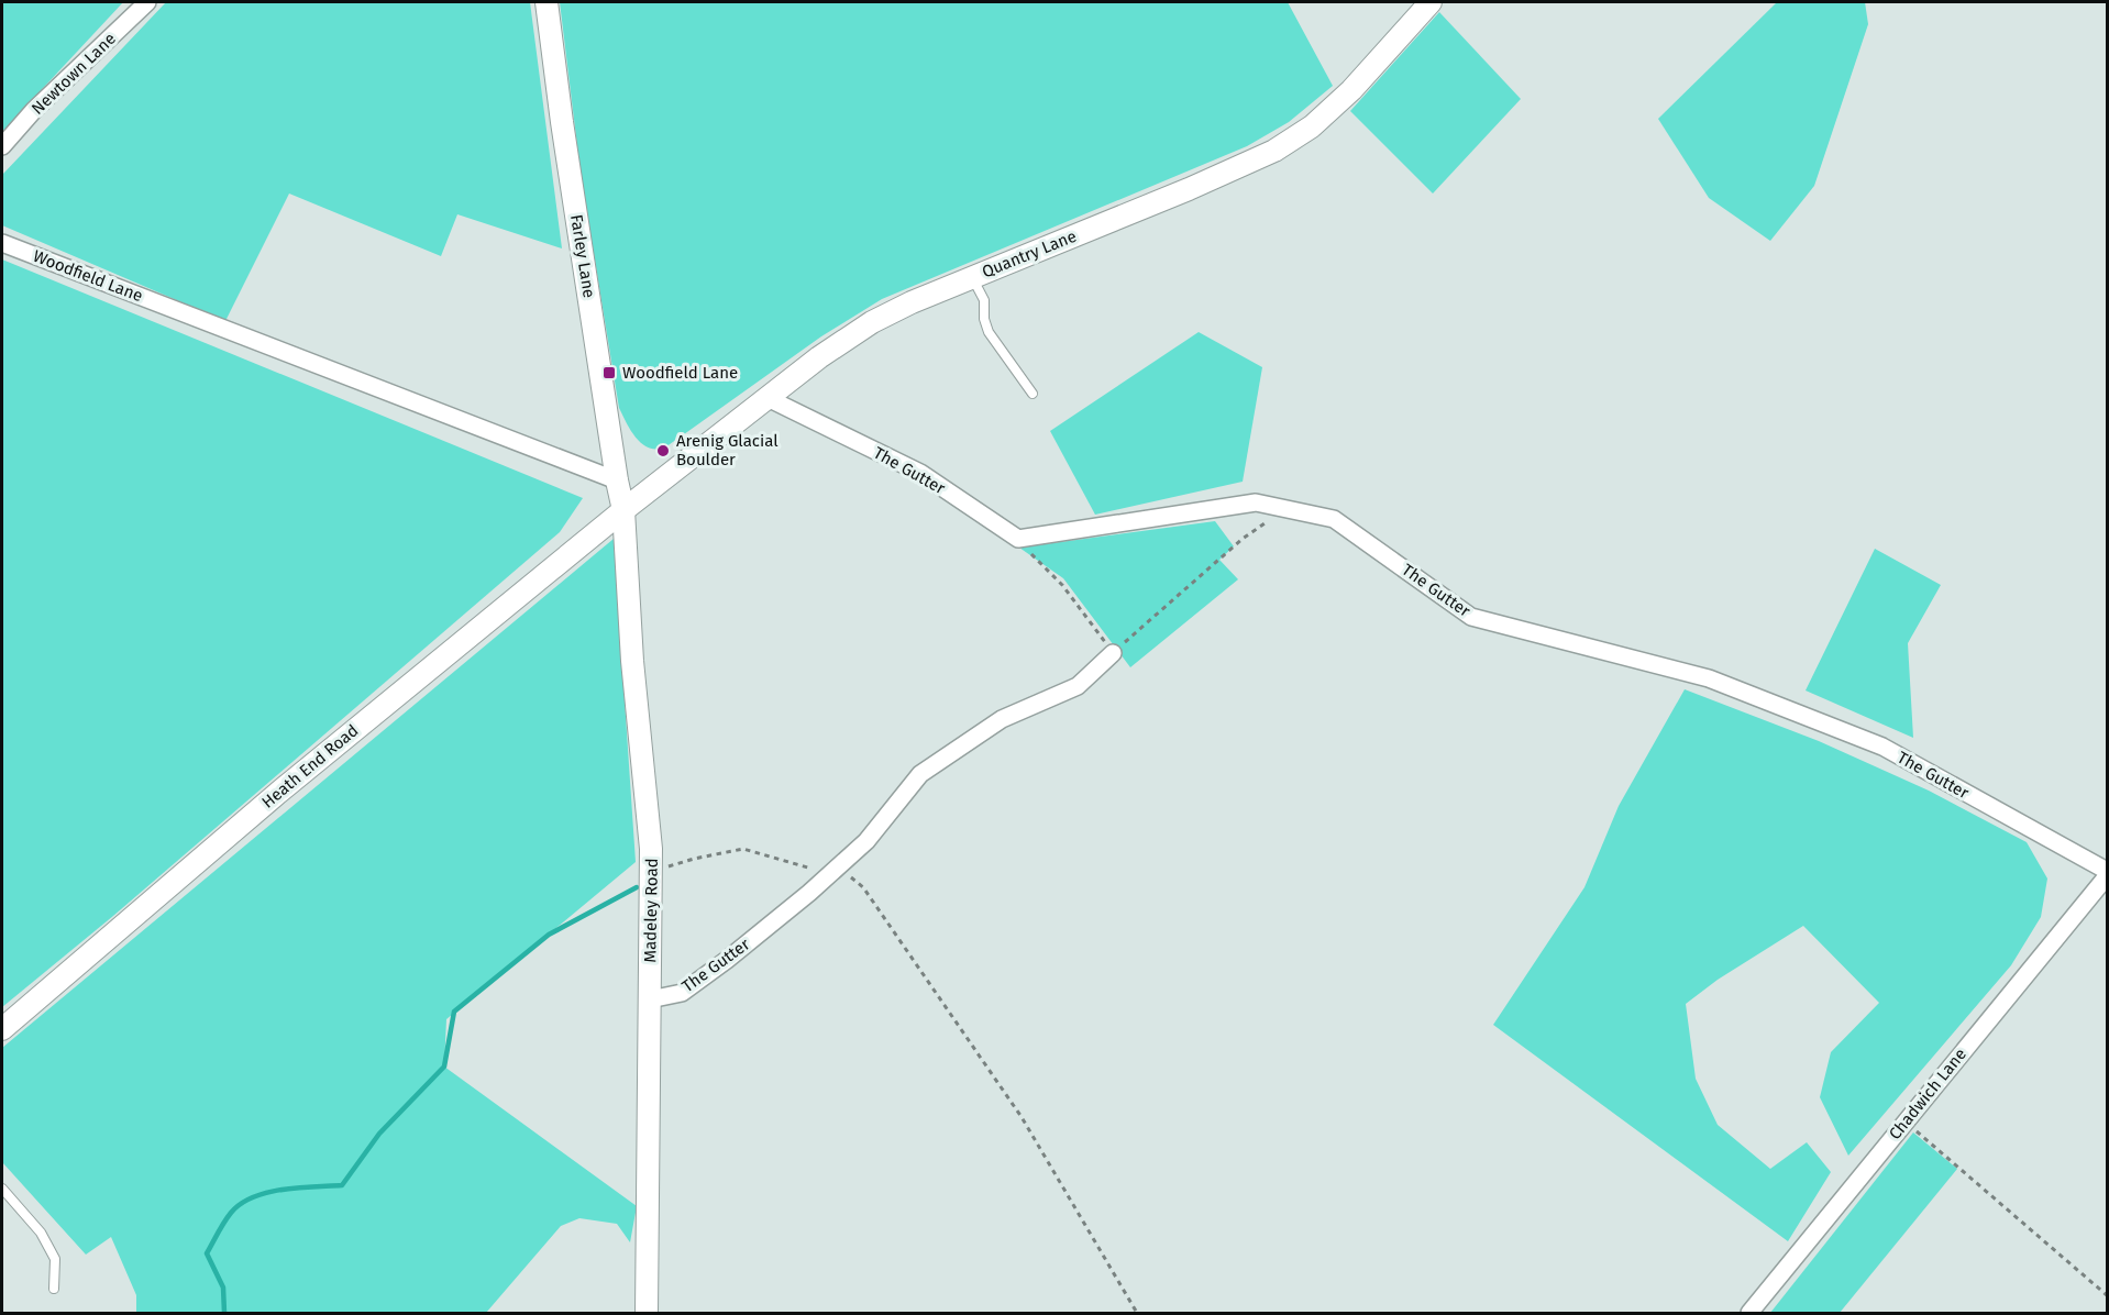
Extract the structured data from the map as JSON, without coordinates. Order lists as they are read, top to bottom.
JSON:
{
  "streets": {
    "street": [
      "Newtown Lane",
      "Quantry Lane",
      "Farley Lane",
      "Woodfield Lane",
      "The Gutter",
      "Heath End Road",
      "Madeley Road",
      "Chadwich Lane"
    ]
  },
  "crossings": [
    ["Quantry Lane", "Farley Lane"],
    ["Quantry Lane", "The Gutter"],
    ["Quantry Lane", "Heath End Road"],
    ["Quantry Lane", "Madeley Road"],
    ["Farley Lane", "Woodfield Lane"],
    ["Farley Lane", "Heath End Road"],
    ["Farley Lane", "Madeley Road"],
    ["The Gutter", "Madeley Road"],
    ["The Gutter", "Chadwich Lane"],
    ["Heath End Road", "Madeley Road"]
  ],
  "places": {
    "transit": ["Woodfield Lane"],
    "other": ["Arenig Glacial Boulder"]
  }
}
